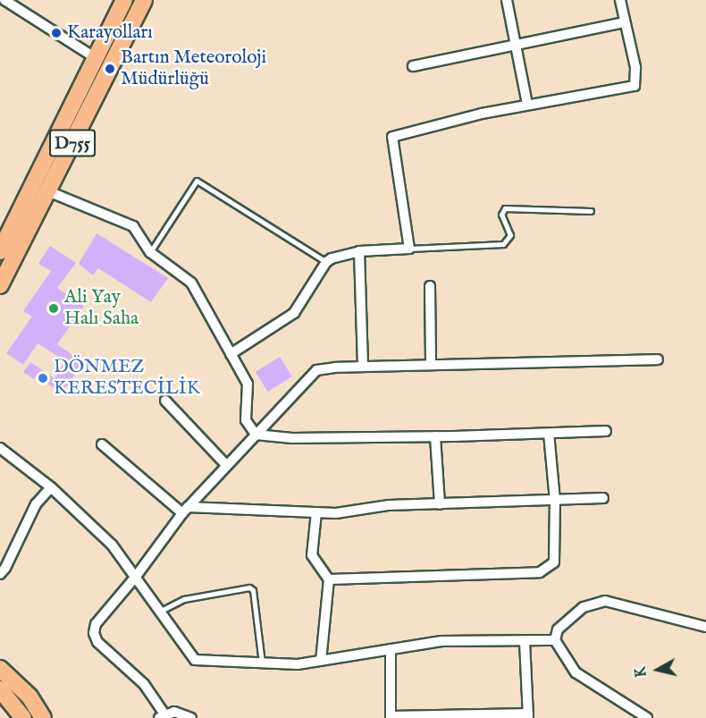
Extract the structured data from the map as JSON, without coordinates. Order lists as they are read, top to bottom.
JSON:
{
  "streets": {
    "highway": ["D755"]
  },
  "places": [
    "Karayolları",
    "Bartın Meteoroloji Müdürlüğü",
    "Ali Yay Halı Saha",
    "DÖNMEZ KERESTECİLİK"
  ],
  "north": "left"
}
